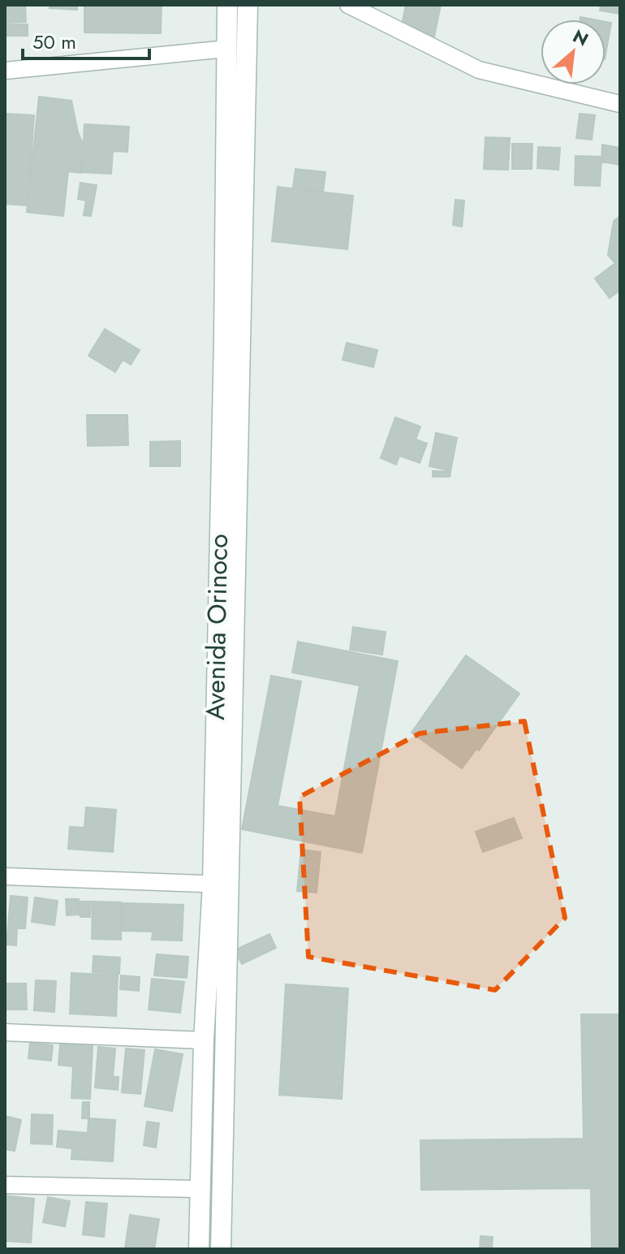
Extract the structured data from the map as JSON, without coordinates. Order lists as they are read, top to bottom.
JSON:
{
  "streets": {
    "street": ["Avenida Orinoco"]
  },
  "scale_bar": "50 m",
  "north": "top right"
}
